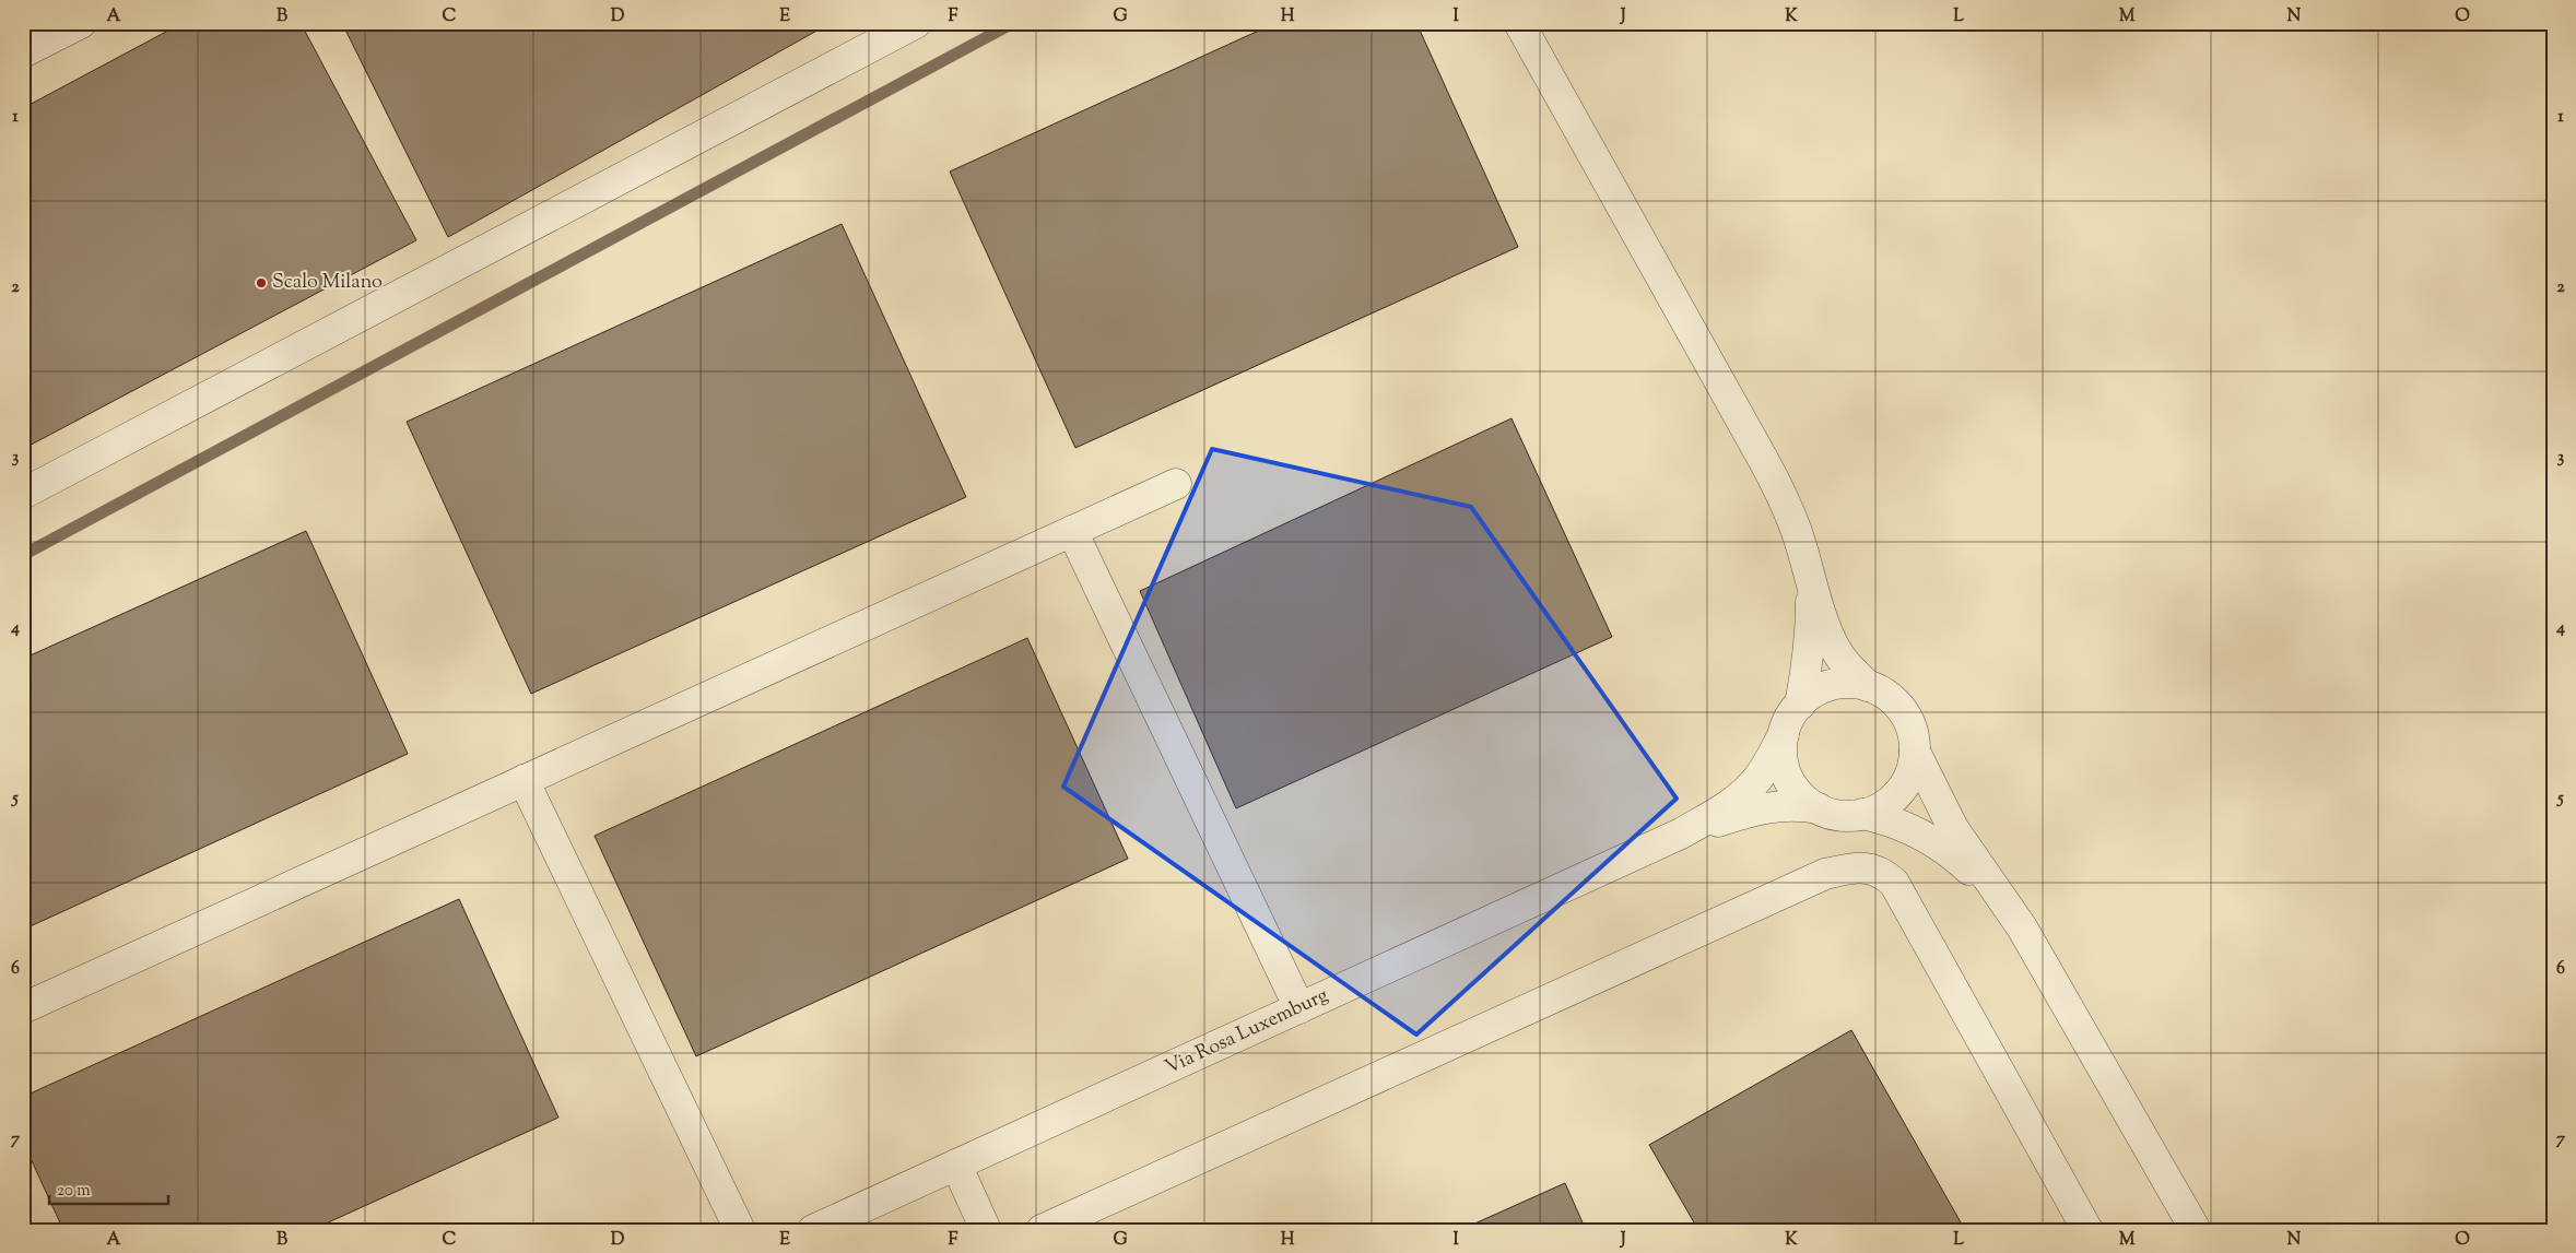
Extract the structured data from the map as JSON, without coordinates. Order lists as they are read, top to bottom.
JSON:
{
  "streets": {
    "street": ["Via Rosa Luxemburg"]
  },
  "places": ["Scalo Milano"],
  "scale_bar": "20 m",
  "grid": {
    "columns": [
      "A",
      "B",
      "C",
      "D",
      "E",
      "F",
      "G",
      "H",
      "I",
      "J",
      "K",
      "L",
      "M",
      "N",
      "O"
    ],
    "rows": [
      "1",
      "2",
      "3",
      "4",
      "5",
      "6",
      "7"
    ]
  }
}
